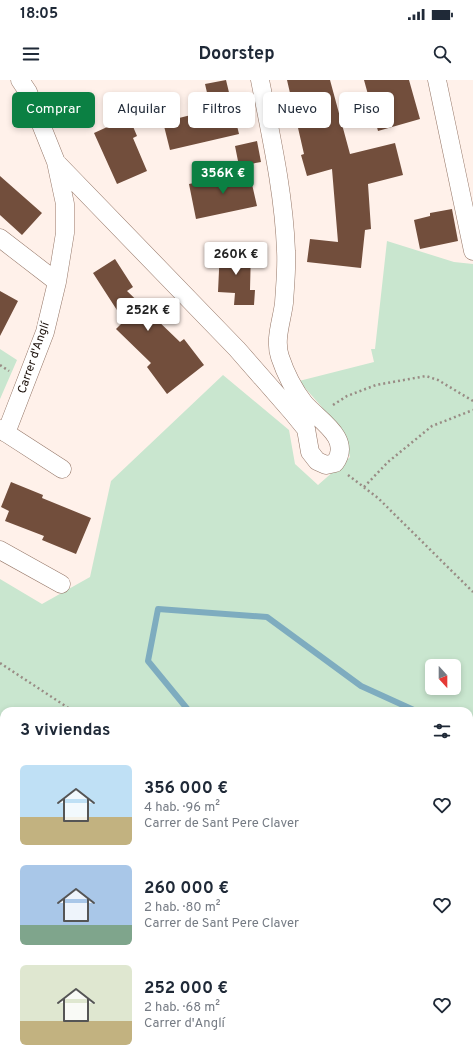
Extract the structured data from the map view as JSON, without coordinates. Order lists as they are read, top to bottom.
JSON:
{
  "streets": {
    "street": ["Carrer d'Anglí"]
  },
  "north": "bottom",
  "page": {
    "status": "18:05",
    "header": "Doorstep",
    "chip": [
      "Comprar",
      "Alquilar",
      "Filtros",
      "Nuevo",
      "Piso"
    ],
    "price": ["356K €", "260K €", "252K €"],
    "heading": "3 viviendas",
    "list": [
      {
        "name": "356 000 €",
        "note": "4 hab. · 96 m² · Carrer de Sant Pere Claver"
      },
      {
        "name": "260 000 €",
        "note": "2 hab. · 80 m² · Carrer de Sant Pere Claver"
      },
      {
        "name": "252 000 €",
        "note": "2 hab. · 68 m² · Carrer d'Anglí"
      }
    ]
  }
}
